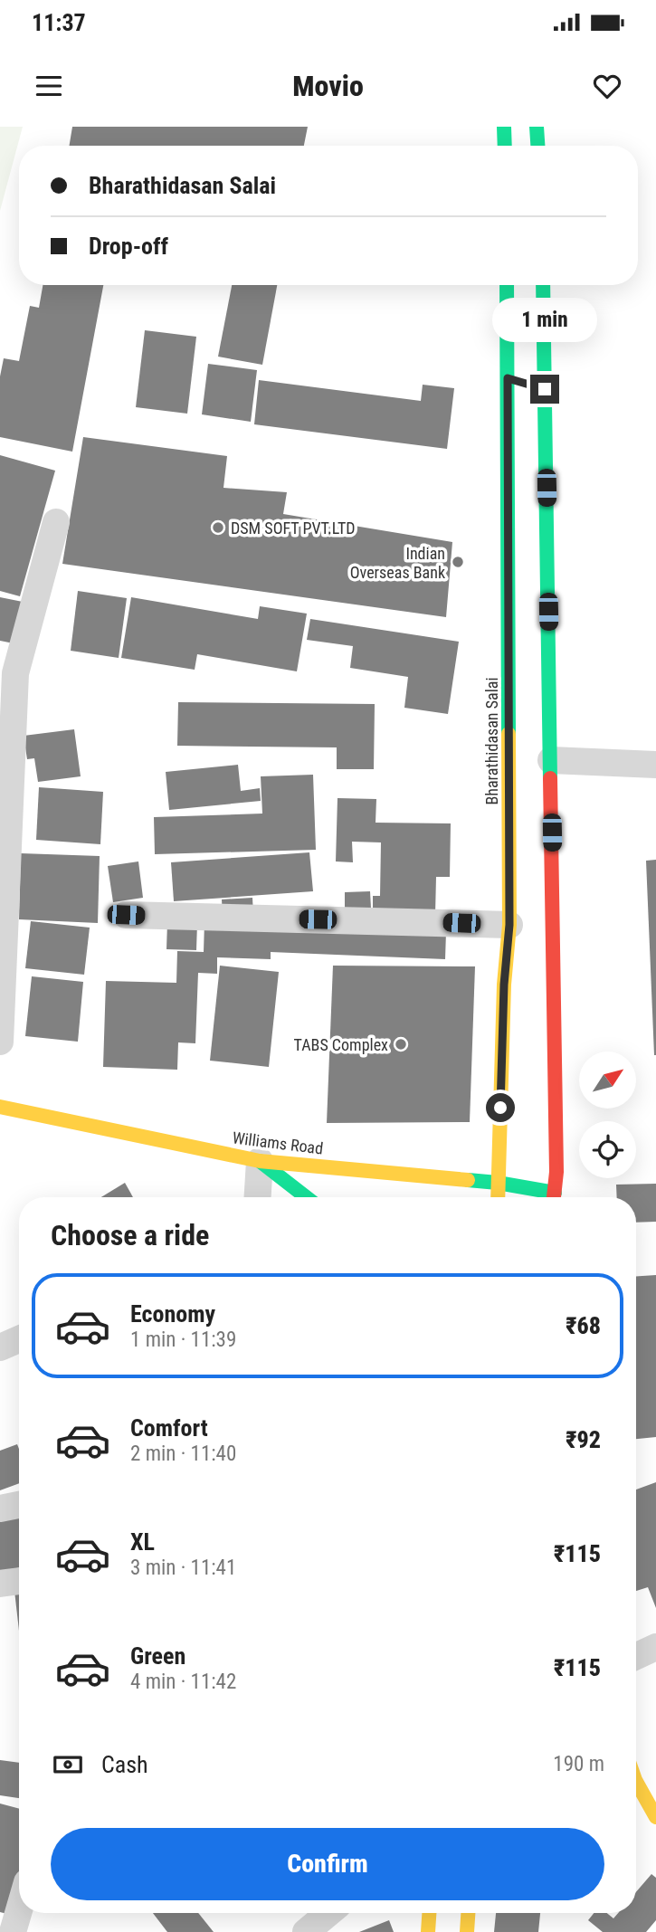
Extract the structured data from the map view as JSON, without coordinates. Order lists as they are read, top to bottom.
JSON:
{
  "streets": {
    "main road": ["Bharathidasan Salai", "Williams Road"]
  },
  "crossings": [
    ["Bharathidasan Salai", "Williams Road"]
  ],
  "places": ["DSM SOFT PVT.LTD", "Indian Overseas Bank", "TABS Complex"],
  "north": "top right",
  "page": {
    "status": "11:37",
    "header": "Movio",
    "banner": ["Bharathidasan Salai", "Drop-off"],
    "bubble": "1 min",
    "heading": "Choose a ride",
    "list": [
      {
        "name": "Economy",
        "note": "1 min · 11:39",
        "value": "₹68"
      },
      {
        "name": "Comfort",
        "note": "2 min · 11:40",
        "value": "₹92"
      },
      {
        "name": "XL",
        "note": "3 min · 11:41",
        "value": "₹115"
      },
      {
        "name": "Green",
        "note": "4 min · 11:42",
        "value": "₹115"
      }
    ],
    "pay": ["Cash", "190 m"],
    "buttons": "Confirm"
  }
}
